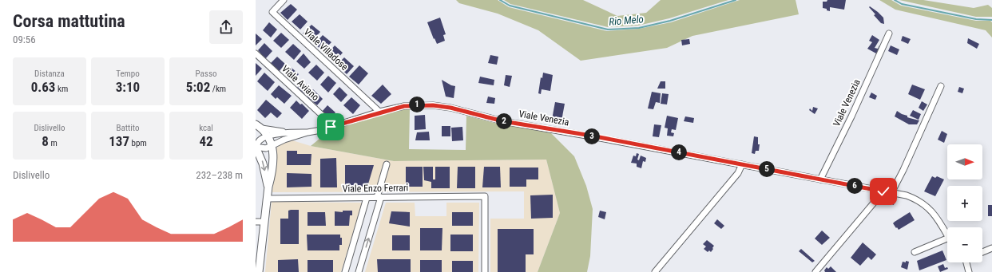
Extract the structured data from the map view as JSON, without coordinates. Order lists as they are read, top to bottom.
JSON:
{
  "streets": {
    "street": [
      "Viale Villadose",
      "Viale Aviano",
      "Viale Venezia",
      "Viale Enzo Ferrari"
    ]
  },
  "crossings": [
    ["Viale Villadose", "Viale Venezia"],
    ["Viale Aviano", "Viale Venezia"]
  ],
  "water": ["Rio Melo"],
  "north": "right",
  "page": {
    "heading": ["Corsa mattutina", "09:56"],
    "stats": [
      ["Distanza", "0.63 km"],
      ["Tempo", "3:10"],
      ["Passo", "5:02 /km"],
      ["Dislivello", "8 m"],
      ["Battito", "137 bpm"],
      ["kcal", "42"]
    ],
    "pins": [
      "1",
      "2",
      "3",
      "4",
      "5",
      "6"
    ],
    "map_buttons": ["+", "−"],
    "chart": ["Dislivello", "232–238 m"]
  }
}
